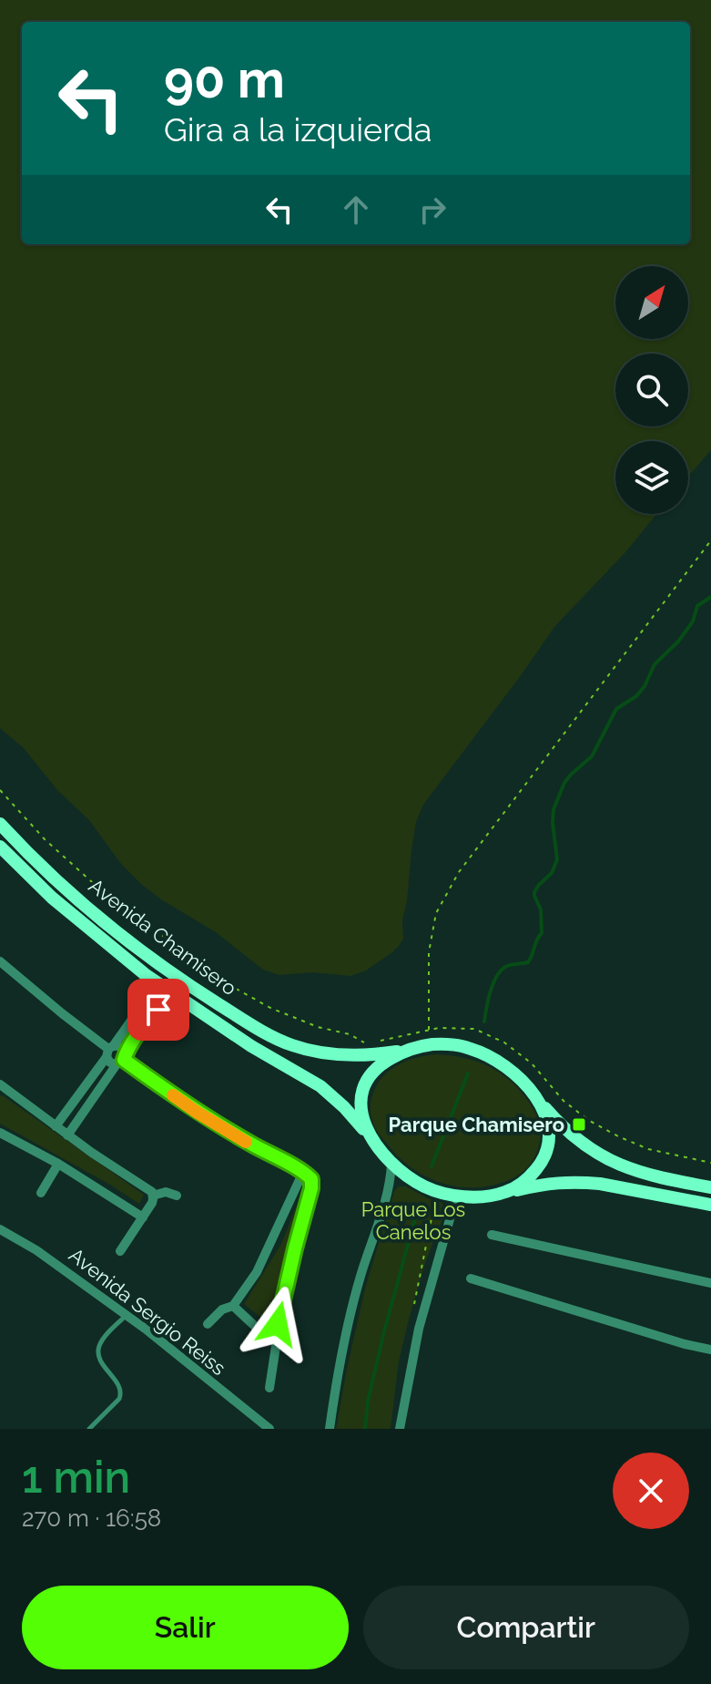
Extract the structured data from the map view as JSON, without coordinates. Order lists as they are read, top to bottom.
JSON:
{
  "streets": {
    "street": ["Avenida Chamisero", "Avenida Sergio Reiss"]
  },
  "parks": ["Parque Los Canelos"],
  "places": {
    "transit": ["Parque Chamisero"]
  },
  "north": "top right",
  "page": {
    "turn": ["90 m", "Gira a la izquierda"],
    "heading": ["1 min", "270 m · 16:58"],
    "buttons": ["Salir", "Compartir"]
  }
}
